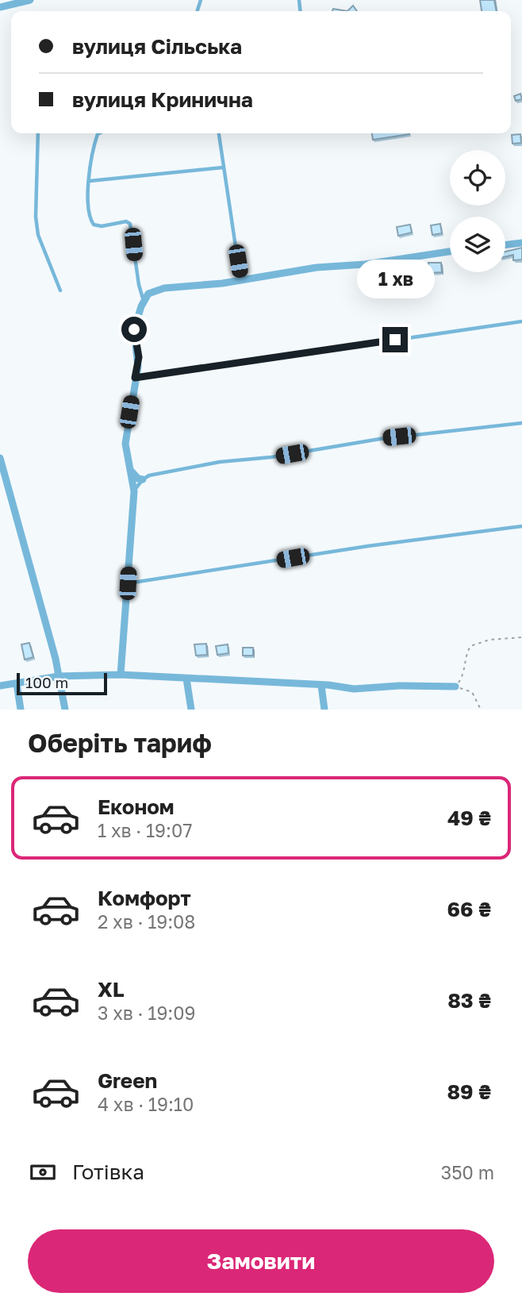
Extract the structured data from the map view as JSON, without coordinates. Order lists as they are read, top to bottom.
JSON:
{
  "scale_bar": "100 m",
  "page": {
    "banner": ["вулиця Сільська", "вулиця Кринична"],
    "bubble": "1 хв",
    "scale": "100 m",
    "heading": "Оберіть тариф",
    "list": [
      {
        "name": "Економ",
        "note": "1 хв · 19:07",
        "value": "49 ₴"
      },
      {
        "name": "Комфорт",
        "note": "2 хв · 19:08",
        "value": "66 ₴"
      },
      {
        "name": "XL",
        "note": "3 хв · 19:09",
        "value": "83 ₴"
      },
      {
        "name": "Green",
        "note": "4 хв · 19:10",
        "value": "89 ₴"
      }
    ],
    "pay": ["Готівка", "350 m"],
    "buttons": "Замовити"
  }
}
